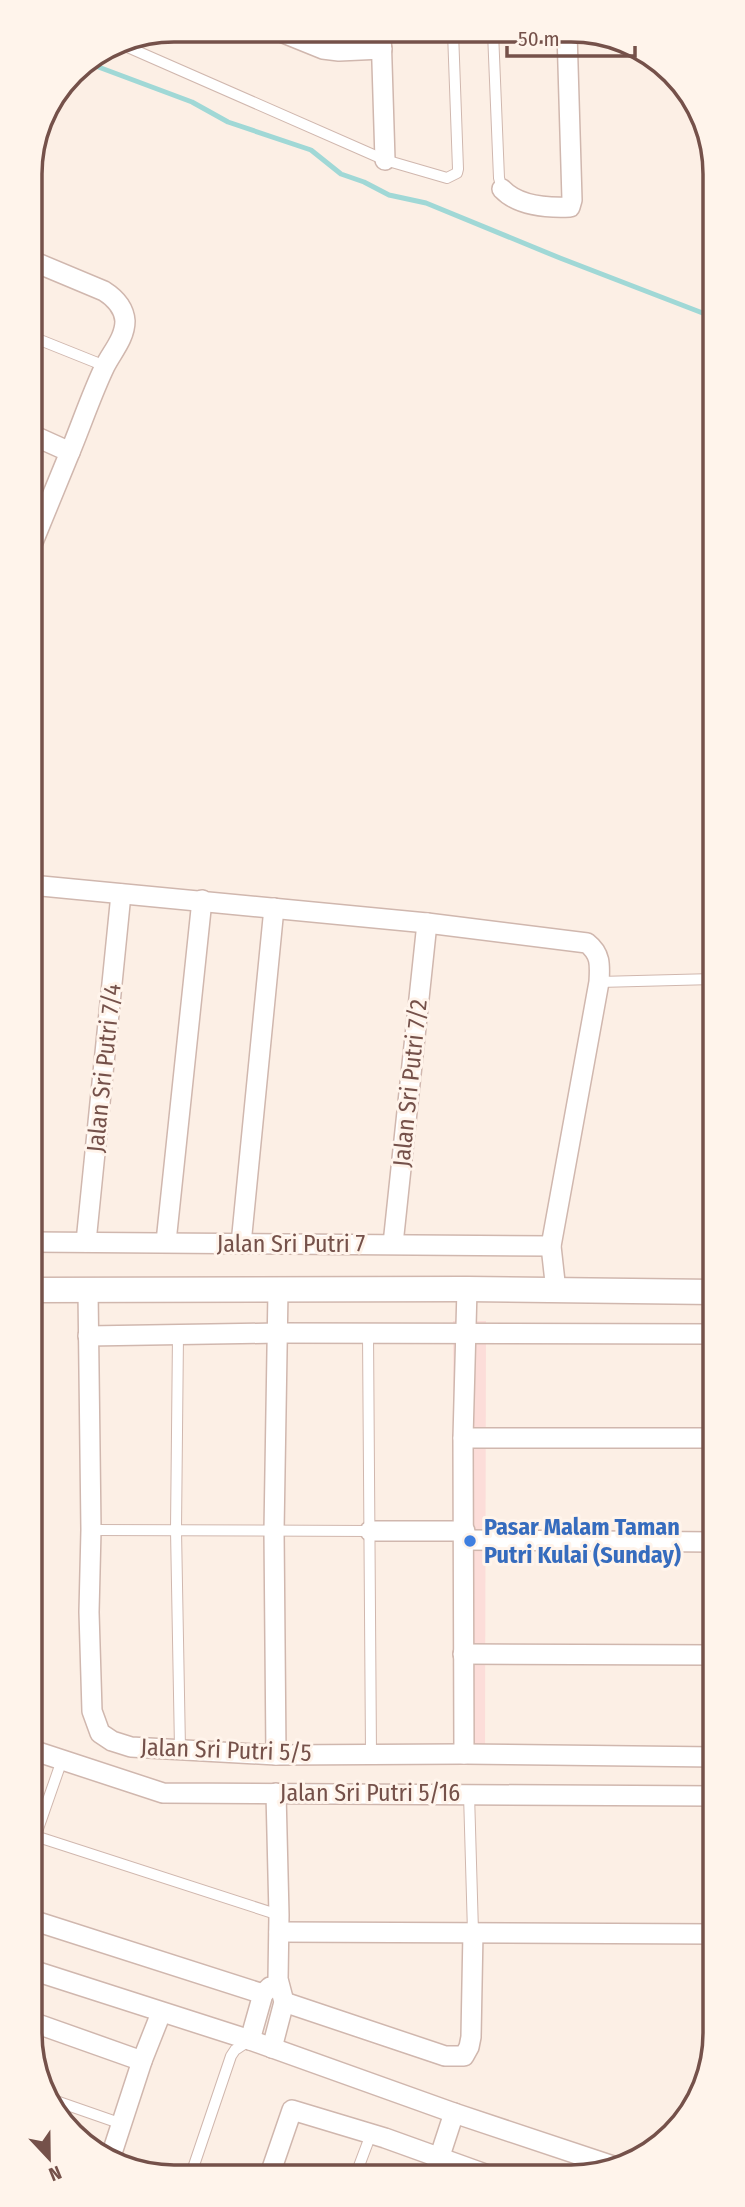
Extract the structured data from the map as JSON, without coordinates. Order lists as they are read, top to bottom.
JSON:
{
  "streets": {
    "street": [
      "Jalan Sri Putri 7/4",
      "Jalan Sri Putri 7/2",
      "Jalan Sri Putri 7",
      "Jalan Sri Putri 5/5",
      "Jalan Sri Putri 5/16"
    ]
  },
  "crossings": [
    ["Jalan Sri Putri 7/4", "Jalan Sri Putri 7"],
    ["Jalan Sri Putri 7/2", "Jalan Sri Putri 7"]
  ],
  "places": ["Pasar Malam Taman Putri Kulai (Sunday)"],
  "scale_bar": "50 m",
  "north": "bottom"
}
